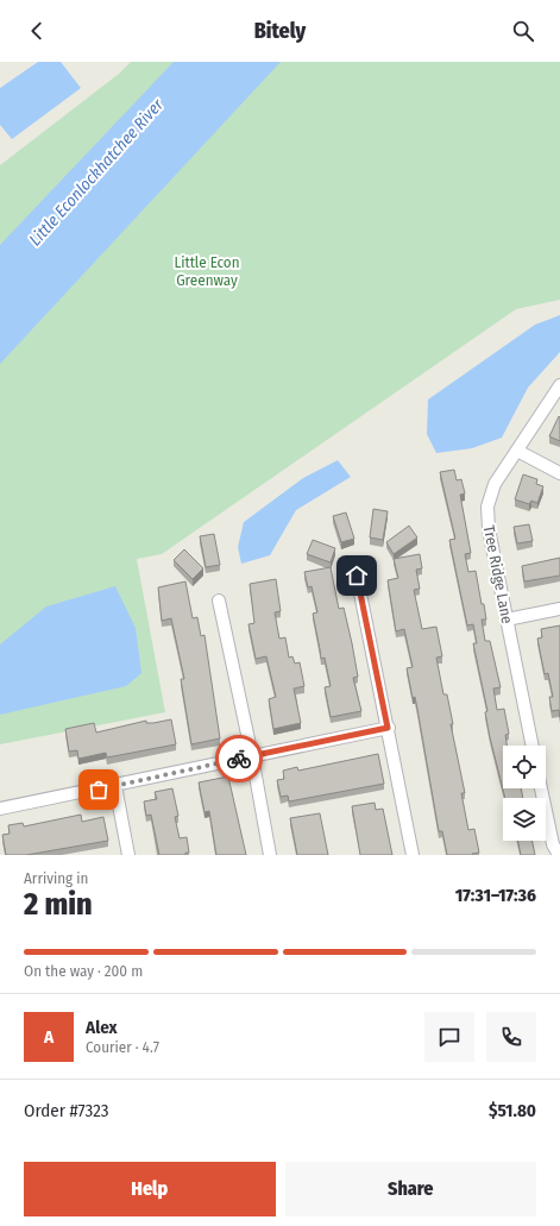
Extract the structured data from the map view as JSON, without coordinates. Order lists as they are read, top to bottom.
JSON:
{
  "streets": {
    "street": ["Tree Ridge Lane"]
  },
  "water": ["Little Econlockhatchee River"],
  "parks": ["Little Econ Greenway"],
  "page": {
    "header": "Bitely",
    "heading": ["2 min", "Arriving in", "17:31–17:36"],
    "panel": [
      "Alex",
      "Courier · 4.7",
      "Order #7323",
      "$51.80"
    ],
    "bar": "On the way · 200 m",
    "round": "A",
    "buttons": ["Help", "Share"]
  }
}
